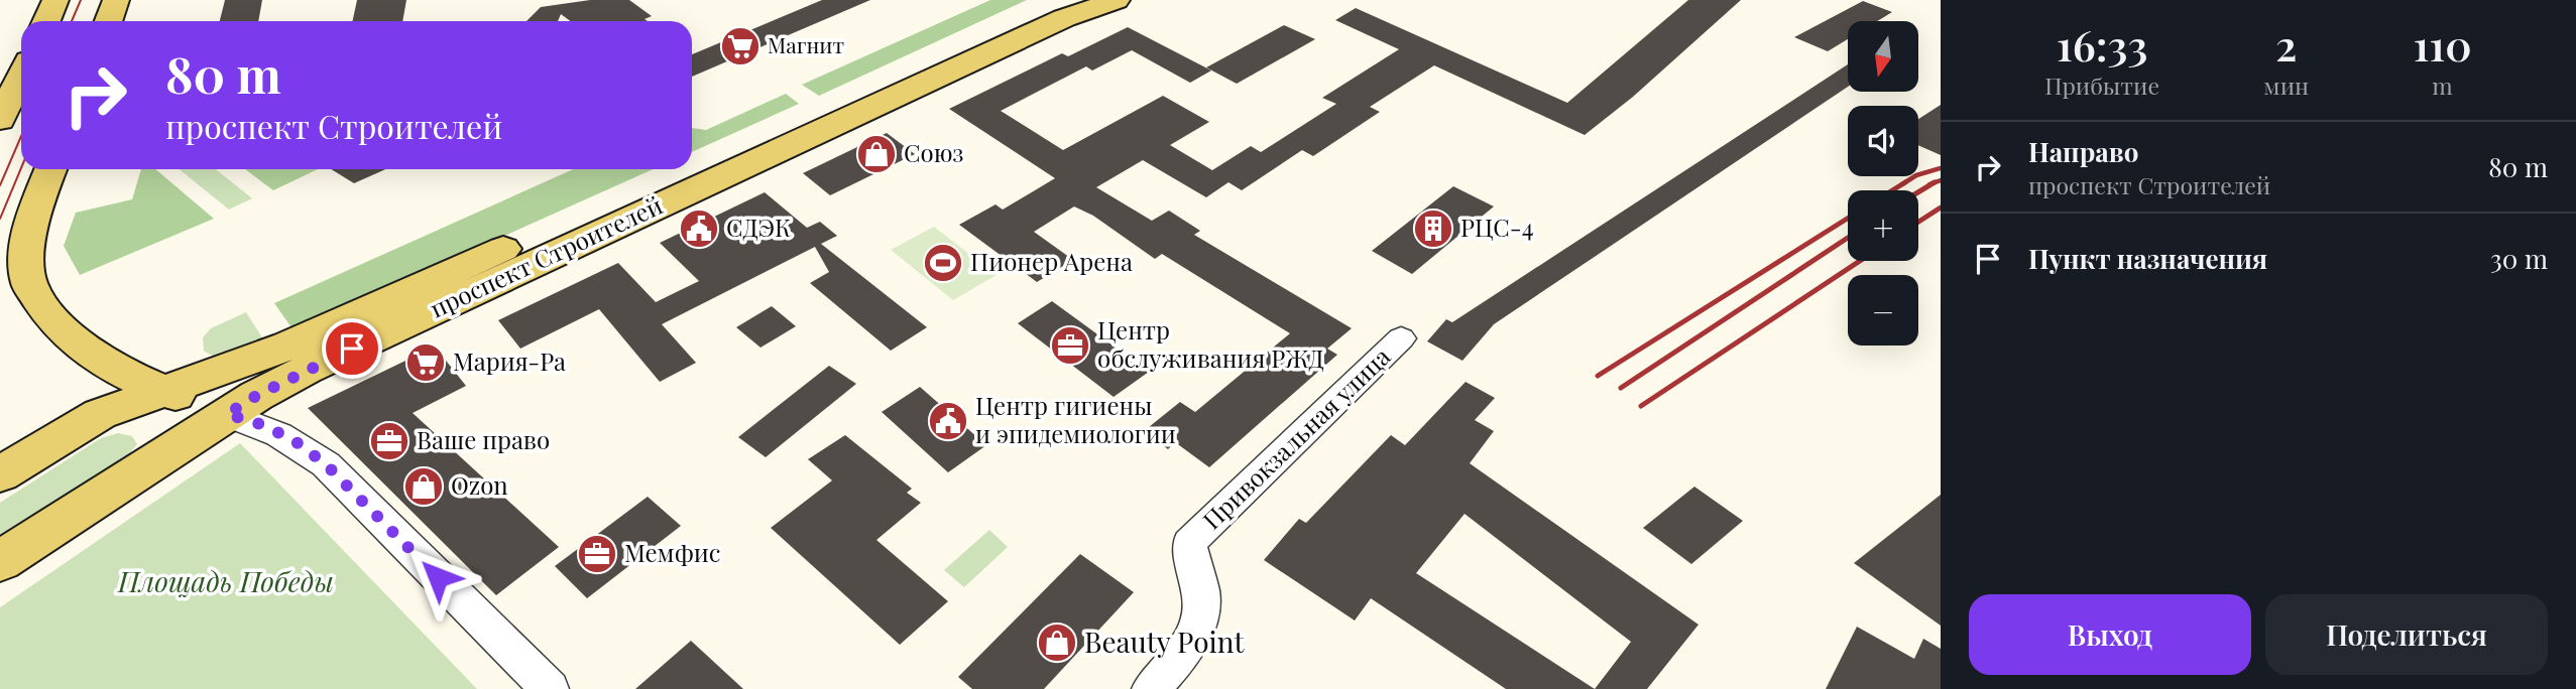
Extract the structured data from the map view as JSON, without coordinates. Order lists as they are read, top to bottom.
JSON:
{
  "streets": {
    "main road": ["проспект Строителей"],
    "street": ["Привокзальная улица"]
  },
  "parks": ["Площадь Победы"],
  "places": {
    "supermarket": ["Магнит", "Мария-Ра"],
    "shop": ["Союз", "Ozon", "Beauty Point"],
    "public building": ["СДЭК", "Центр гигиены и эпидемиологии"],
    "building": ["РЦС-4"],
    "sports": ["Пионер Арена"],
    "office": ["Центр обслуживания РЖД", "Ваше право", "Мемфис"]
  },
  "north": "bottom",
  "page": {
    "eta": [
      "16:33",
      "Прибытие",
      "2",
      "мин",
      "110",
      "m"
    ],
    "map_buttons": ["+", "−"],
    "turn": ["80 m", "проспект Строителей"],
    "list": [
      {
        "name": "Направо",
        "note": "проспект Строителей",
        "value": "80 m"
      },
      {
        "name": "Пункт назначения",
        "value": "30 m"
      }
    ],
    "buttons": ["Выход", "Поделиться"]
  }
}
